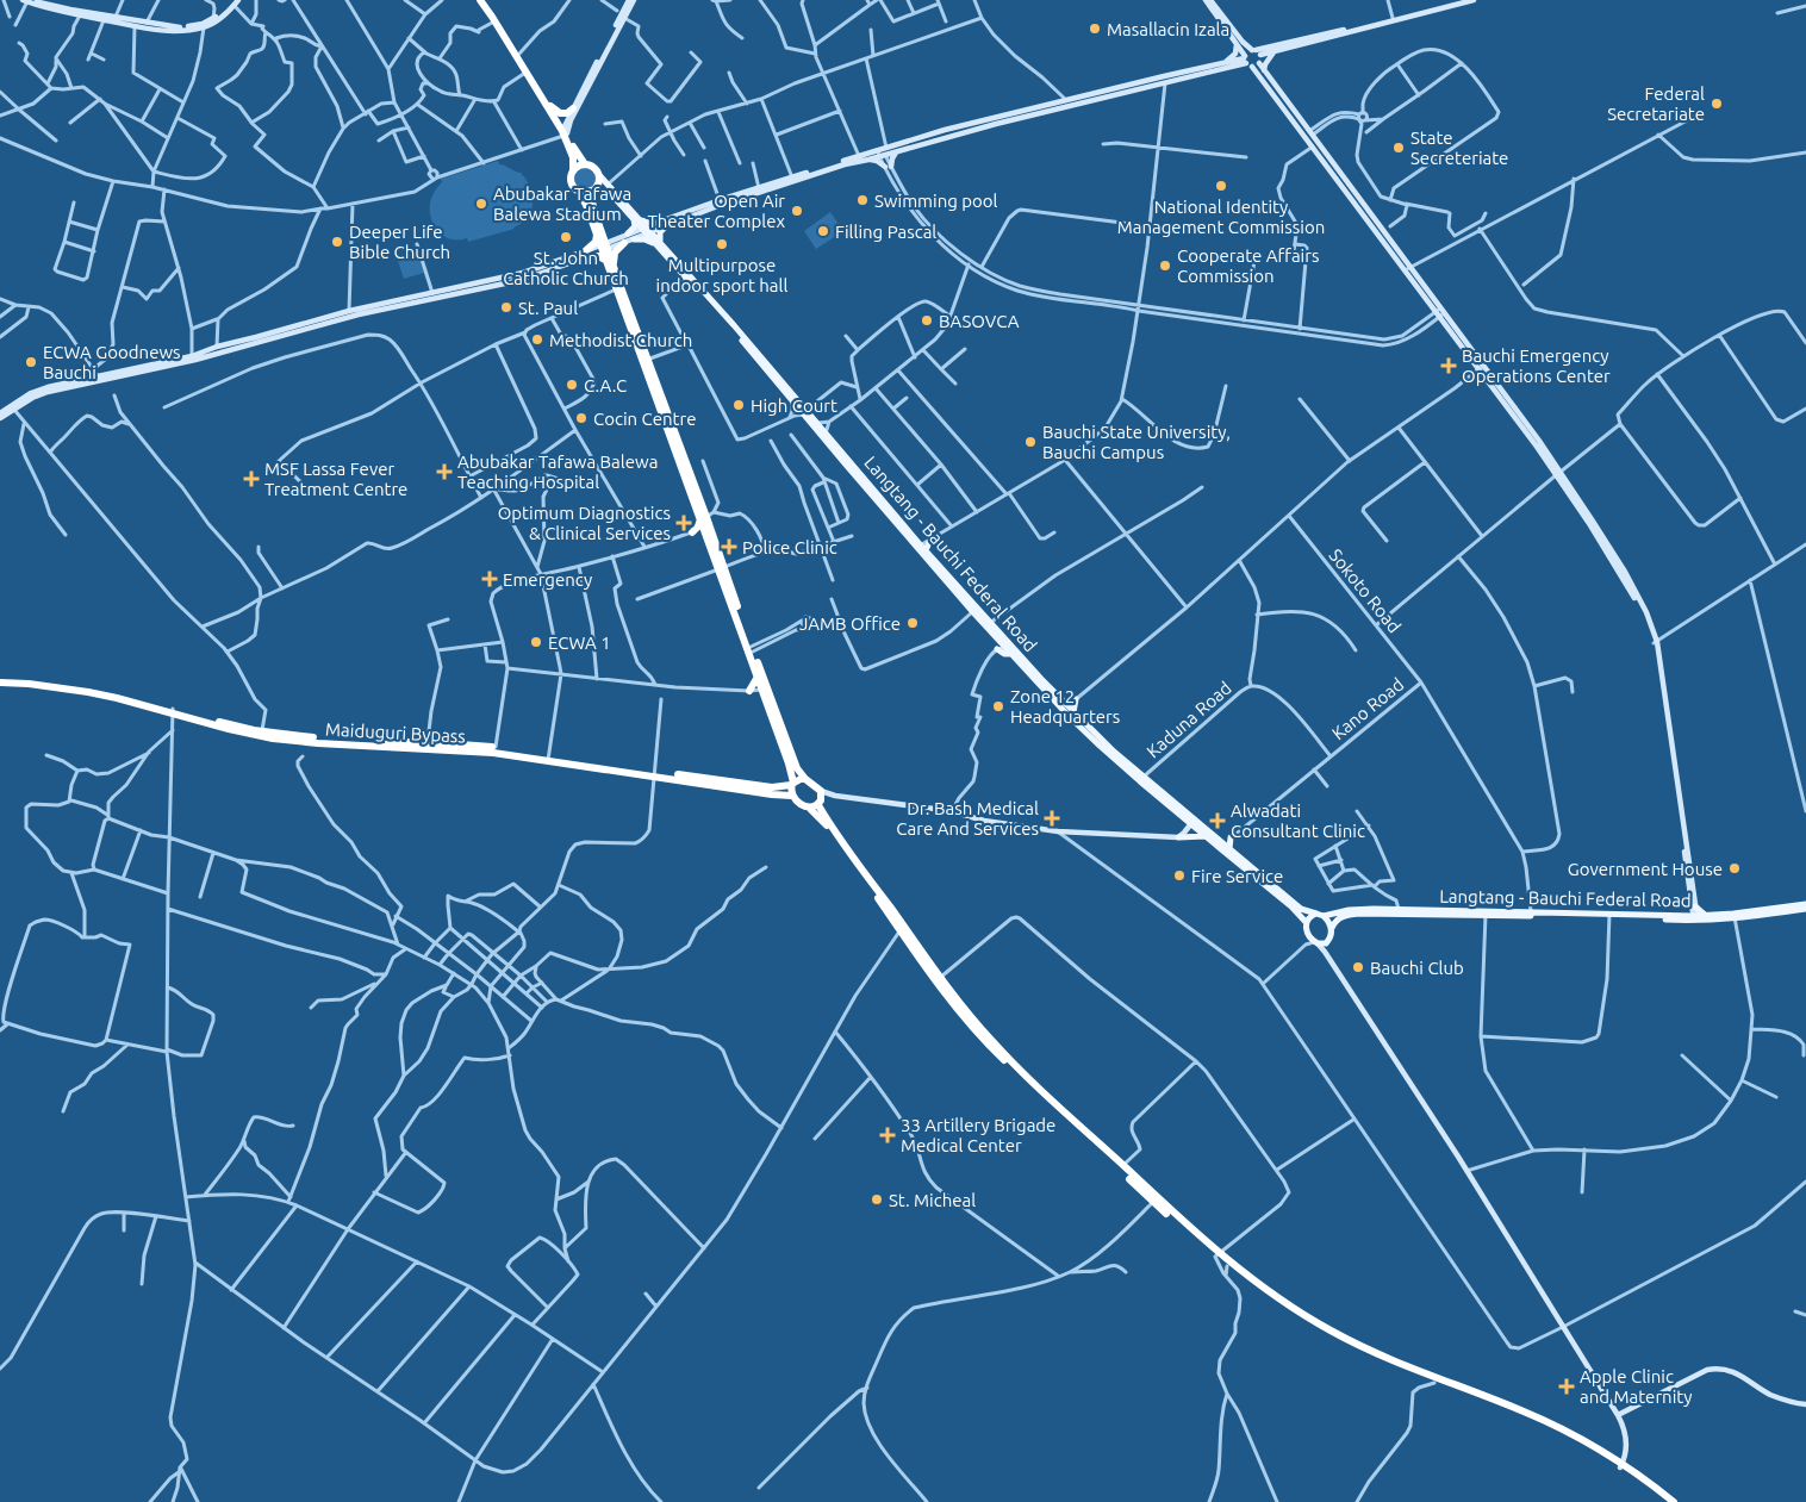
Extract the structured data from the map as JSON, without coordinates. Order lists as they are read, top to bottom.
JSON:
{
  "streets": {
    "highway": ["Maiduguri Bypass"],
    "main road": ["Langtang - Bauchi Federal Road"],
    "street": ["Sokoto Road", "Kano Road", "Kaduna Road"]
  },
  "crossings": [
    ["Langtang - Bauchi Federal Road", "Kano Road"],
    ["Langtang - Bauchi Federal Road", "Kaduna Road"],
    ["Sokoto Road", "Kano Road"],
    ["Kano Road", "Kaduna Road"]
  ],
  "places": {
    "other": [
      "Masallacin Izala",
      "Federal Secretariate",
      "State Secreteriate",
      "National Identity Management Commission",
      "Swimming pool",
      "Abubakar Tafawa Balewa Stadium",
      "Open Air Theater Complex",
      "Filling Pascal",
      "St. John Catholic Church",
      "Deeper Life Bible Church",
      "Multipurpose indoor sport hall",
      "Cooperate Affairs Commission",
      "St. Paul",
      "BASOVCA",
      "Methodist Church",
      "ECWA Goodnews Bauchi",
      "C.A.C",
      "High Court",
      "Cocin Centre",
      "Bauchi State University, Bauchi Campus",
      "JAMB Office",
      "ECWA 1",
      "Zone 12 Headquarters",
      "Government House",
      "Fire Service",
      "Bauchi Club",
      "St. Micheal"
    ],
    "health": [
      "Bauchi Emergency Operations Center",
      "Abubakar Tafawa Balewa Teaching Hospital",
      "MSF Lassa Fever Treatment Centre",
      "Optimum Diagnostics & Clinical Services",
      "Police Clinic",
      "Emergency",
      "Dr. Bash Medical Care And Services",
      "Alwadati Consultant Clinic",
      "33 Artillery Brigade Medical Center",
      "Apple Clinic and Maternity"
    ]
  }
}
